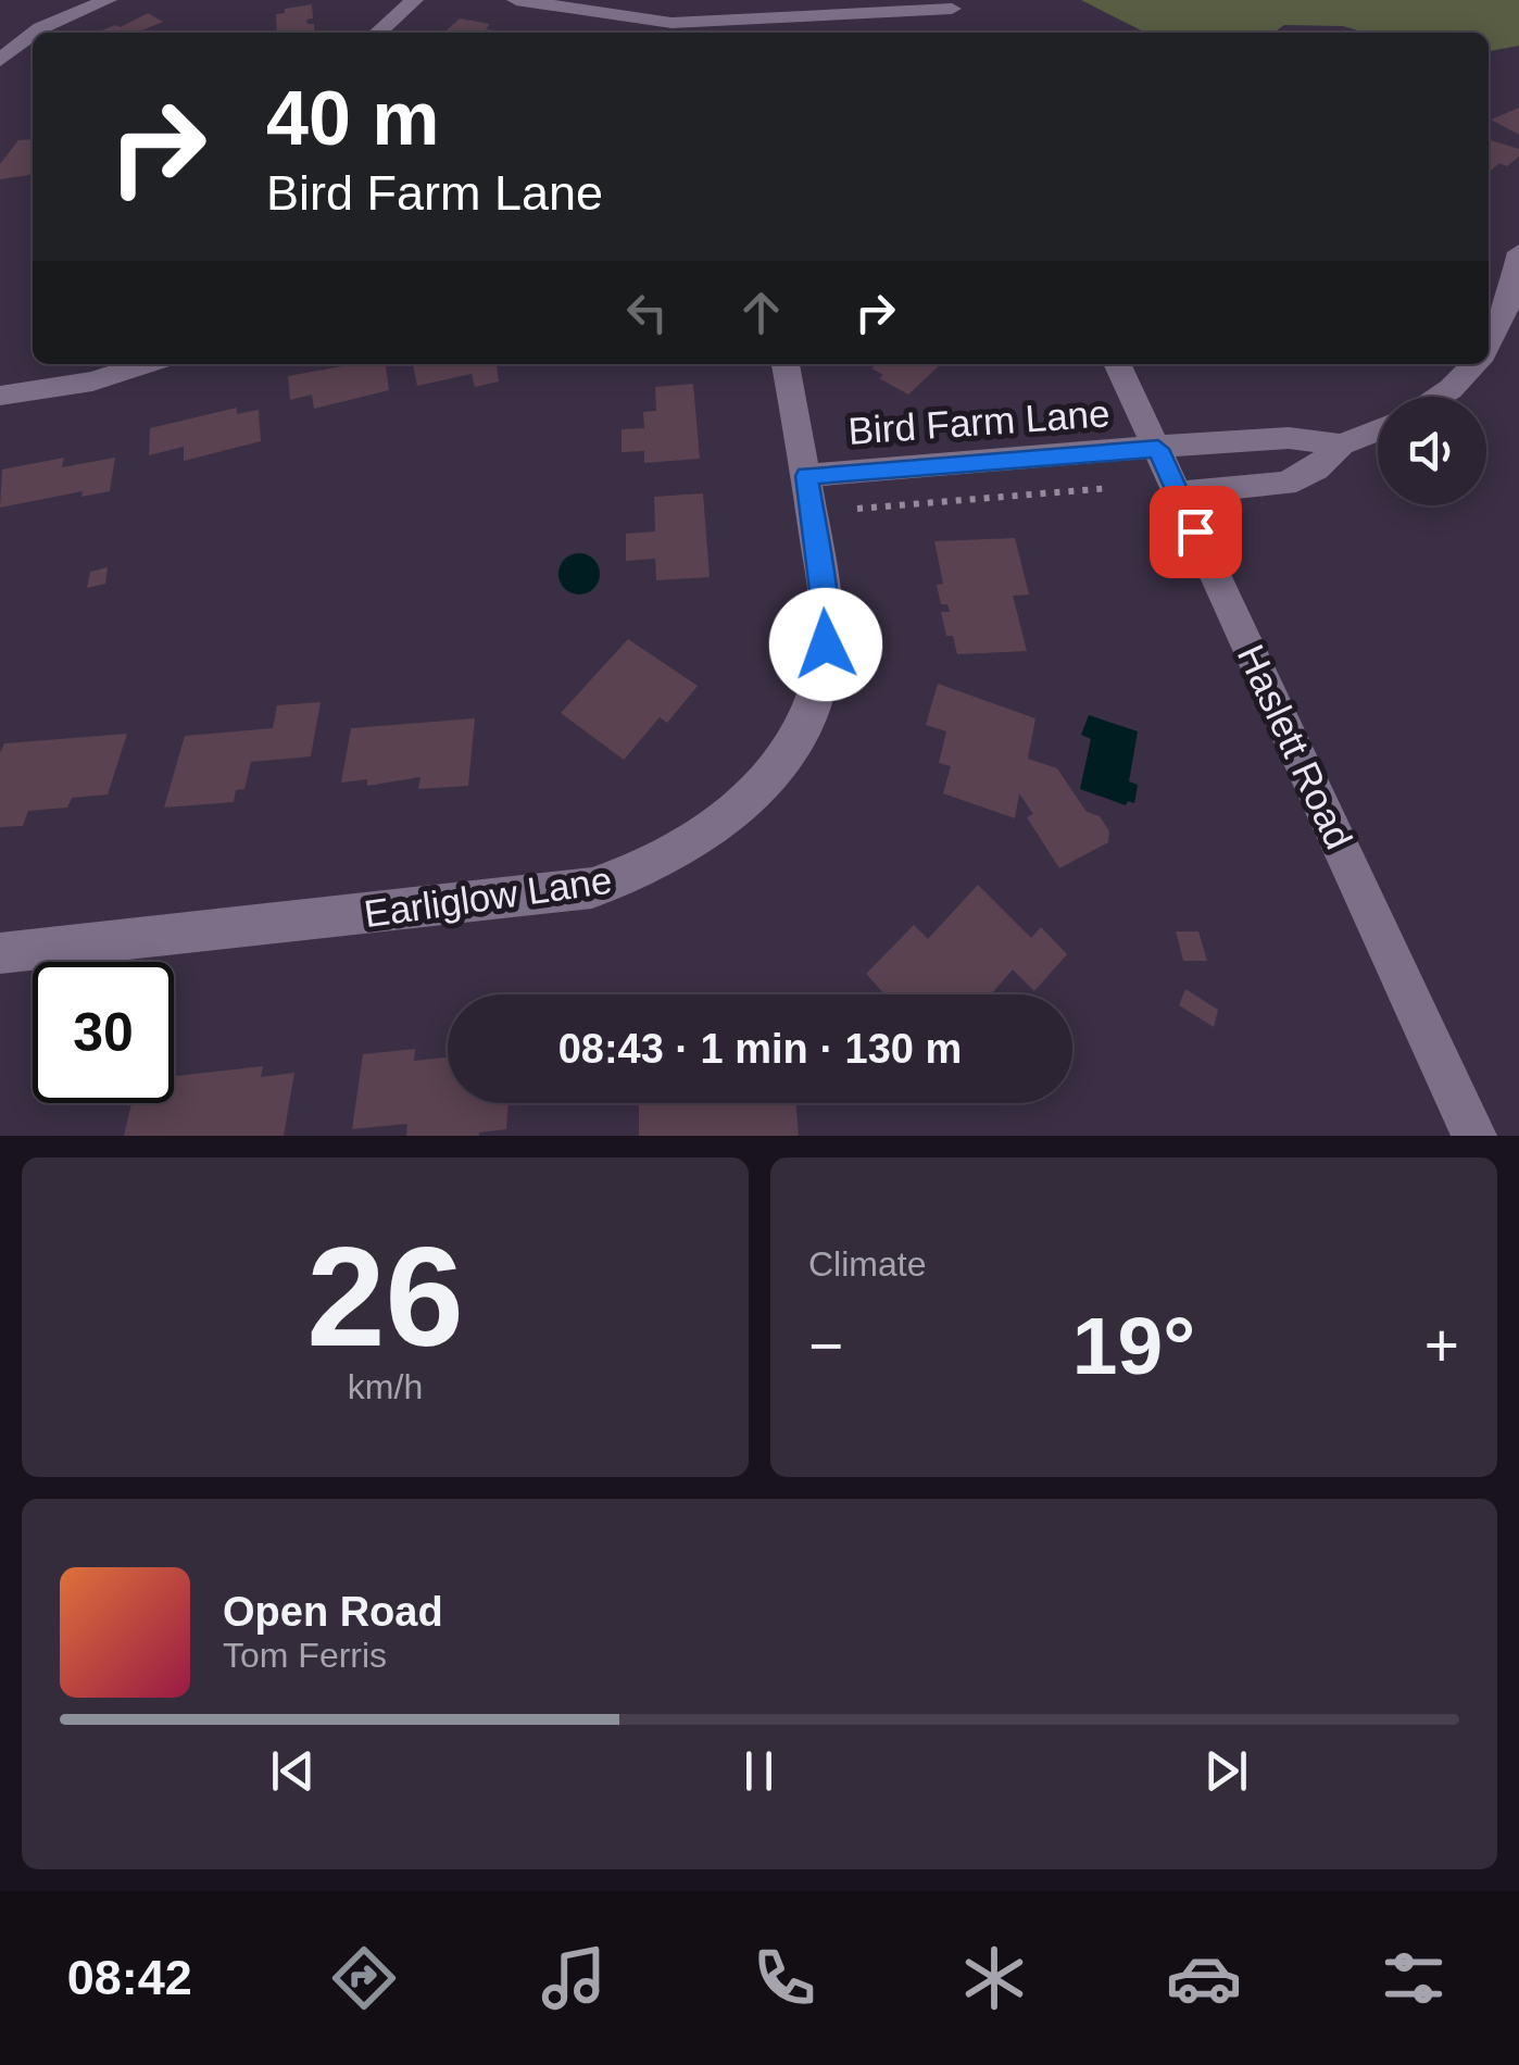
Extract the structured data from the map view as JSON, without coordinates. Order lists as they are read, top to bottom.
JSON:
{
  "streets": {
    "street": ["Bird Farm Lane", "Haslett Road", "Earliglow Lane"]
  },
  "crossings": [
    ["Bird Farm Lane", "Haslett Road"],
    ["Bird Farm Lane", "Earliglow Lane"]
  ],
  "page": {
    "turn": ["40 m", "Bird Farm Lane"],
    "limit": "30",
    "trip": "08:43 · 1 min · 130 m",
    "tile": [
      ["26", "km/h"],
      "Climate"
    ],
    "heat": ["−", "19°", "+"],
    "song": ["Open Road", "Tom Ferris"],
    "tabs": "08:42"
  }
}
